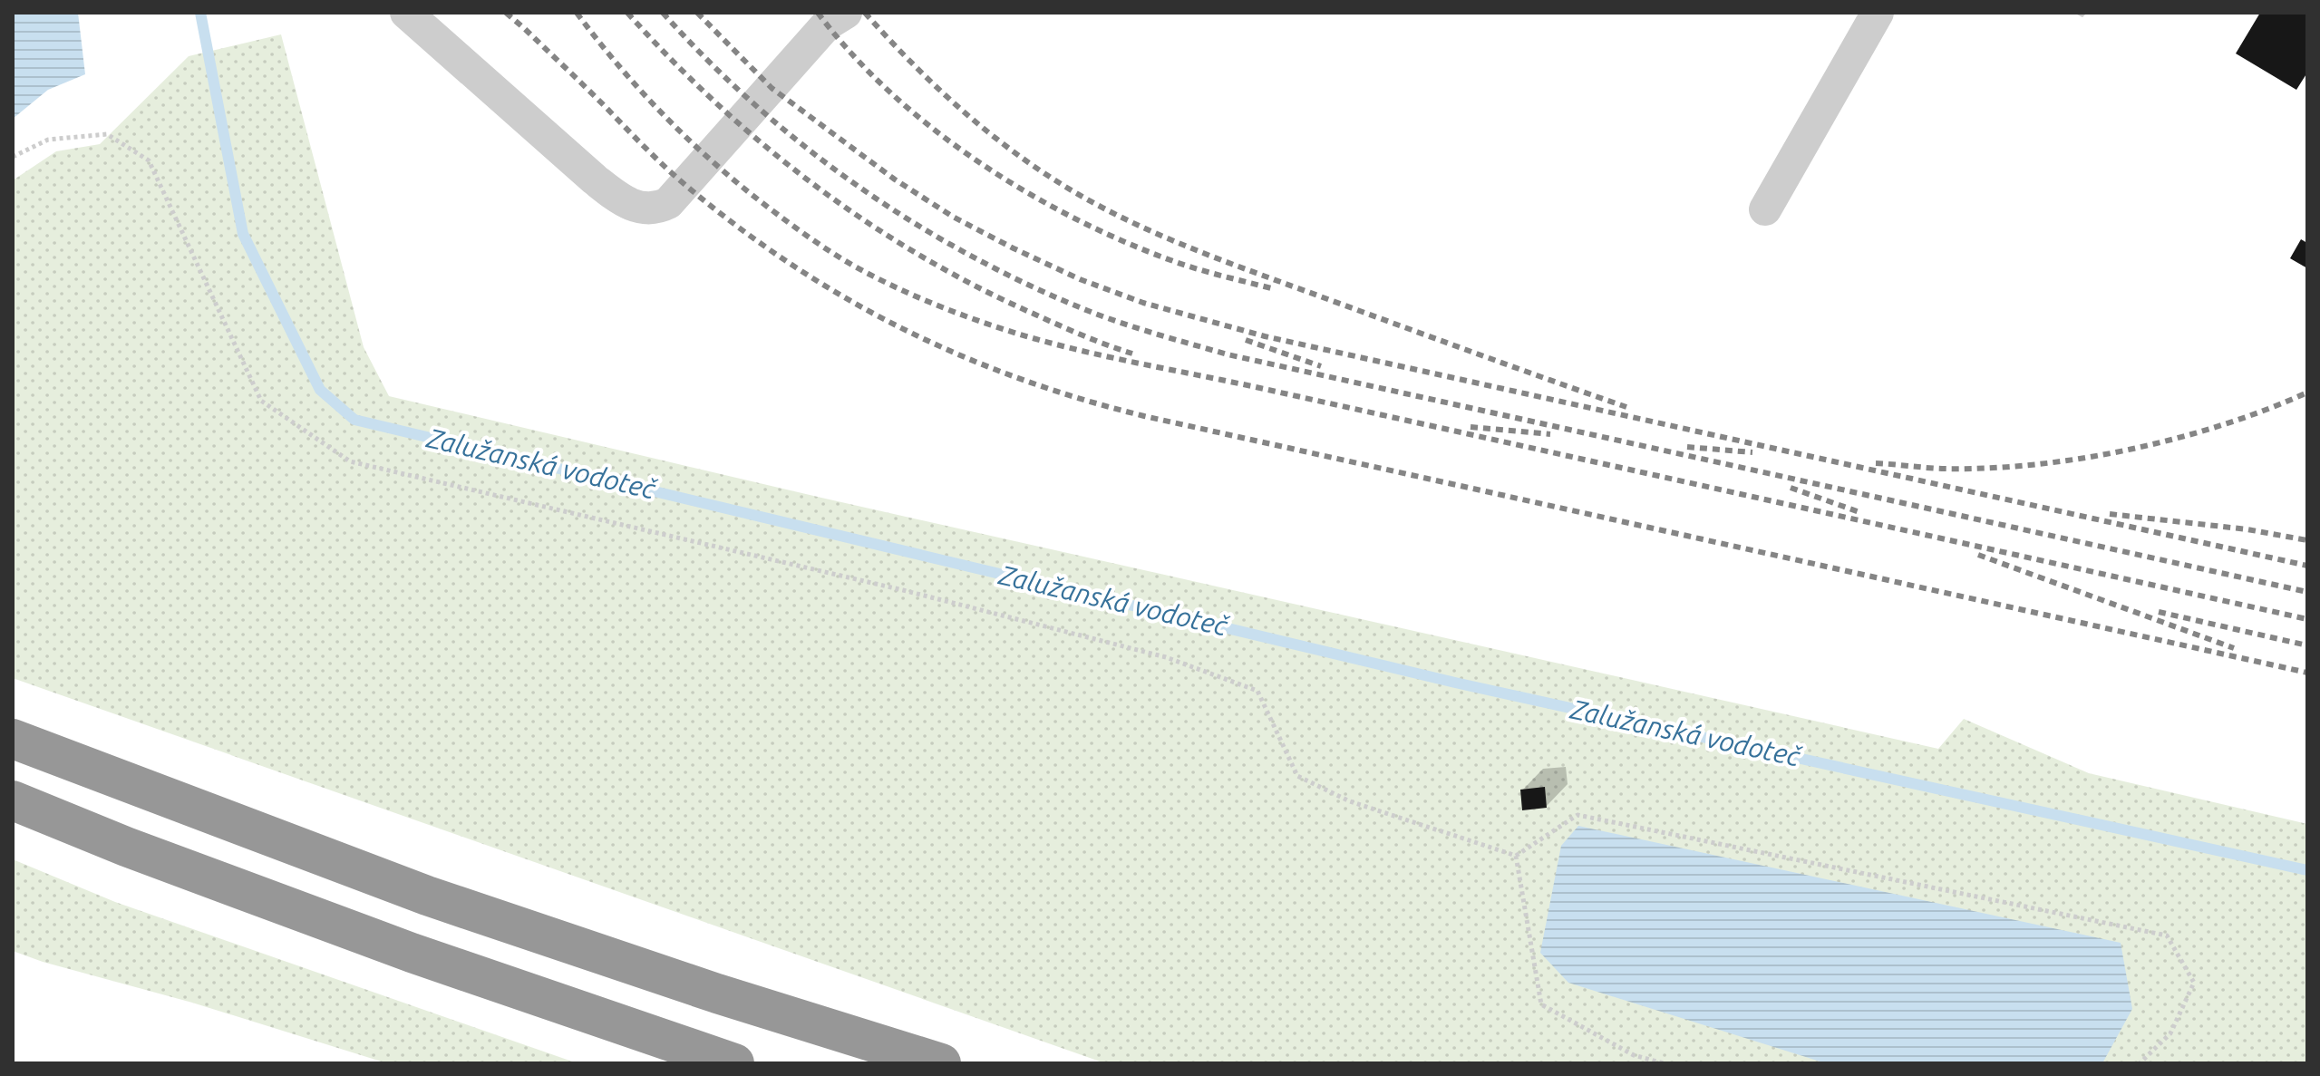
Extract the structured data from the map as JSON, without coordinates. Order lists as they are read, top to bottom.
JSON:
{
  "water": ["Zalužanská vodoteč"]
}
